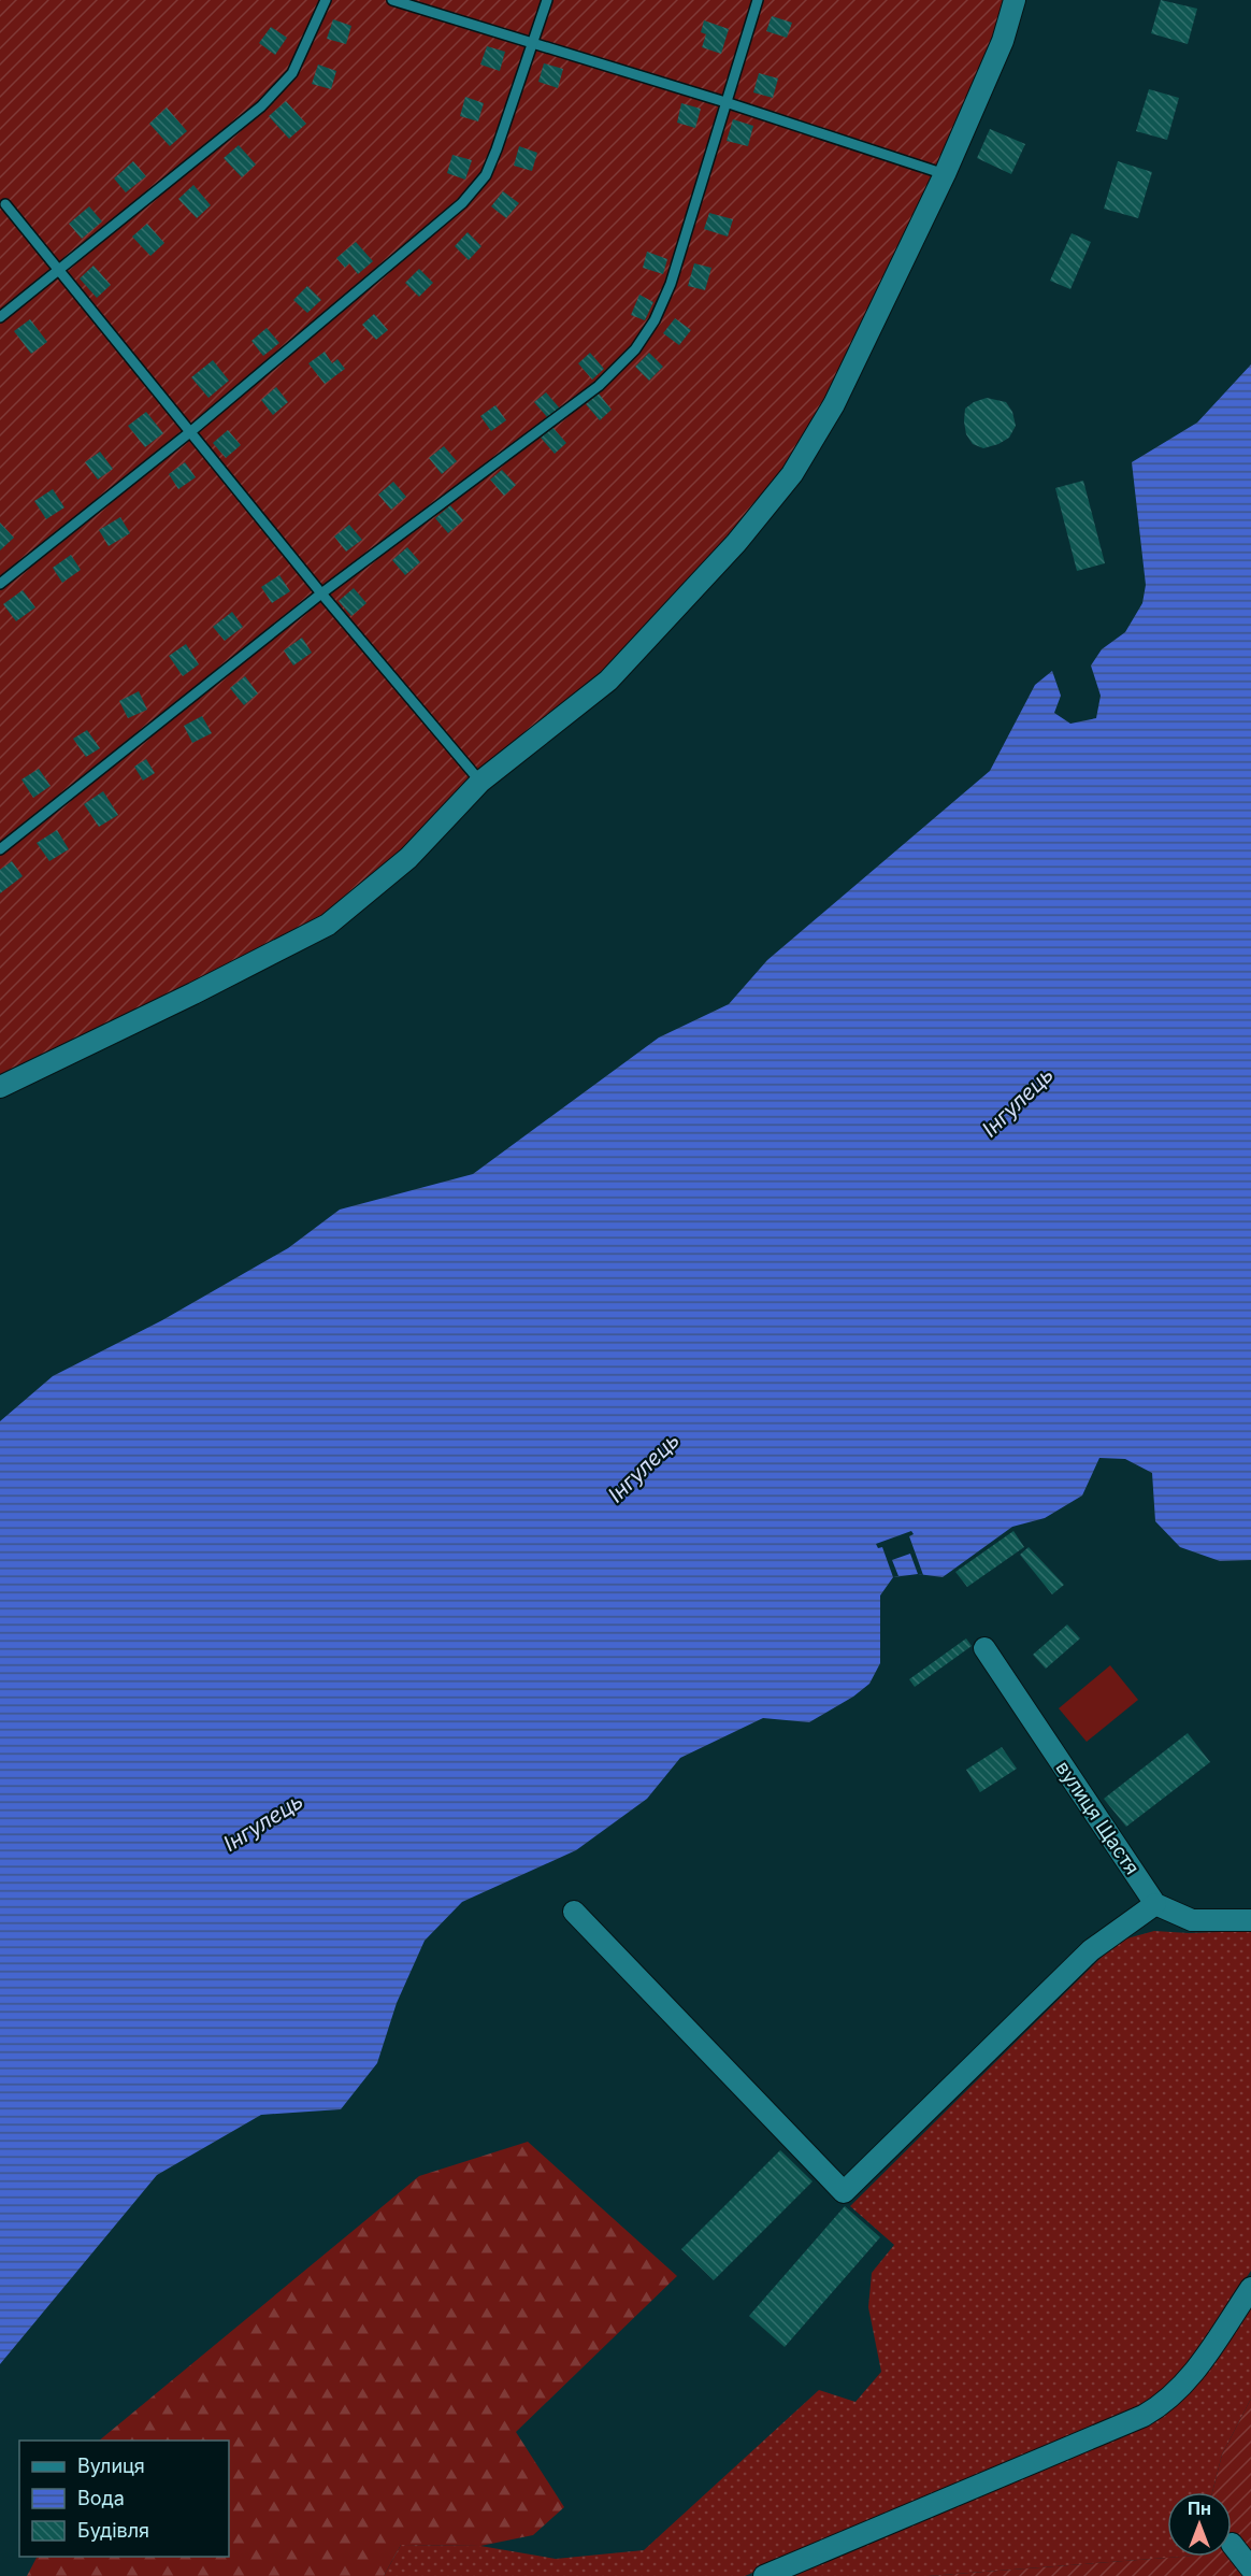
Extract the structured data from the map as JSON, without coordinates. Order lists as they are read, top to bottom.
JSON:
{
  "streets": {
    "street": ["вулиця Щастя"]
  },
  "water": ["Інгулець"],
  "legend": ["Вулиця", "Вода", "Будівля"],
  "north": "top"
}
